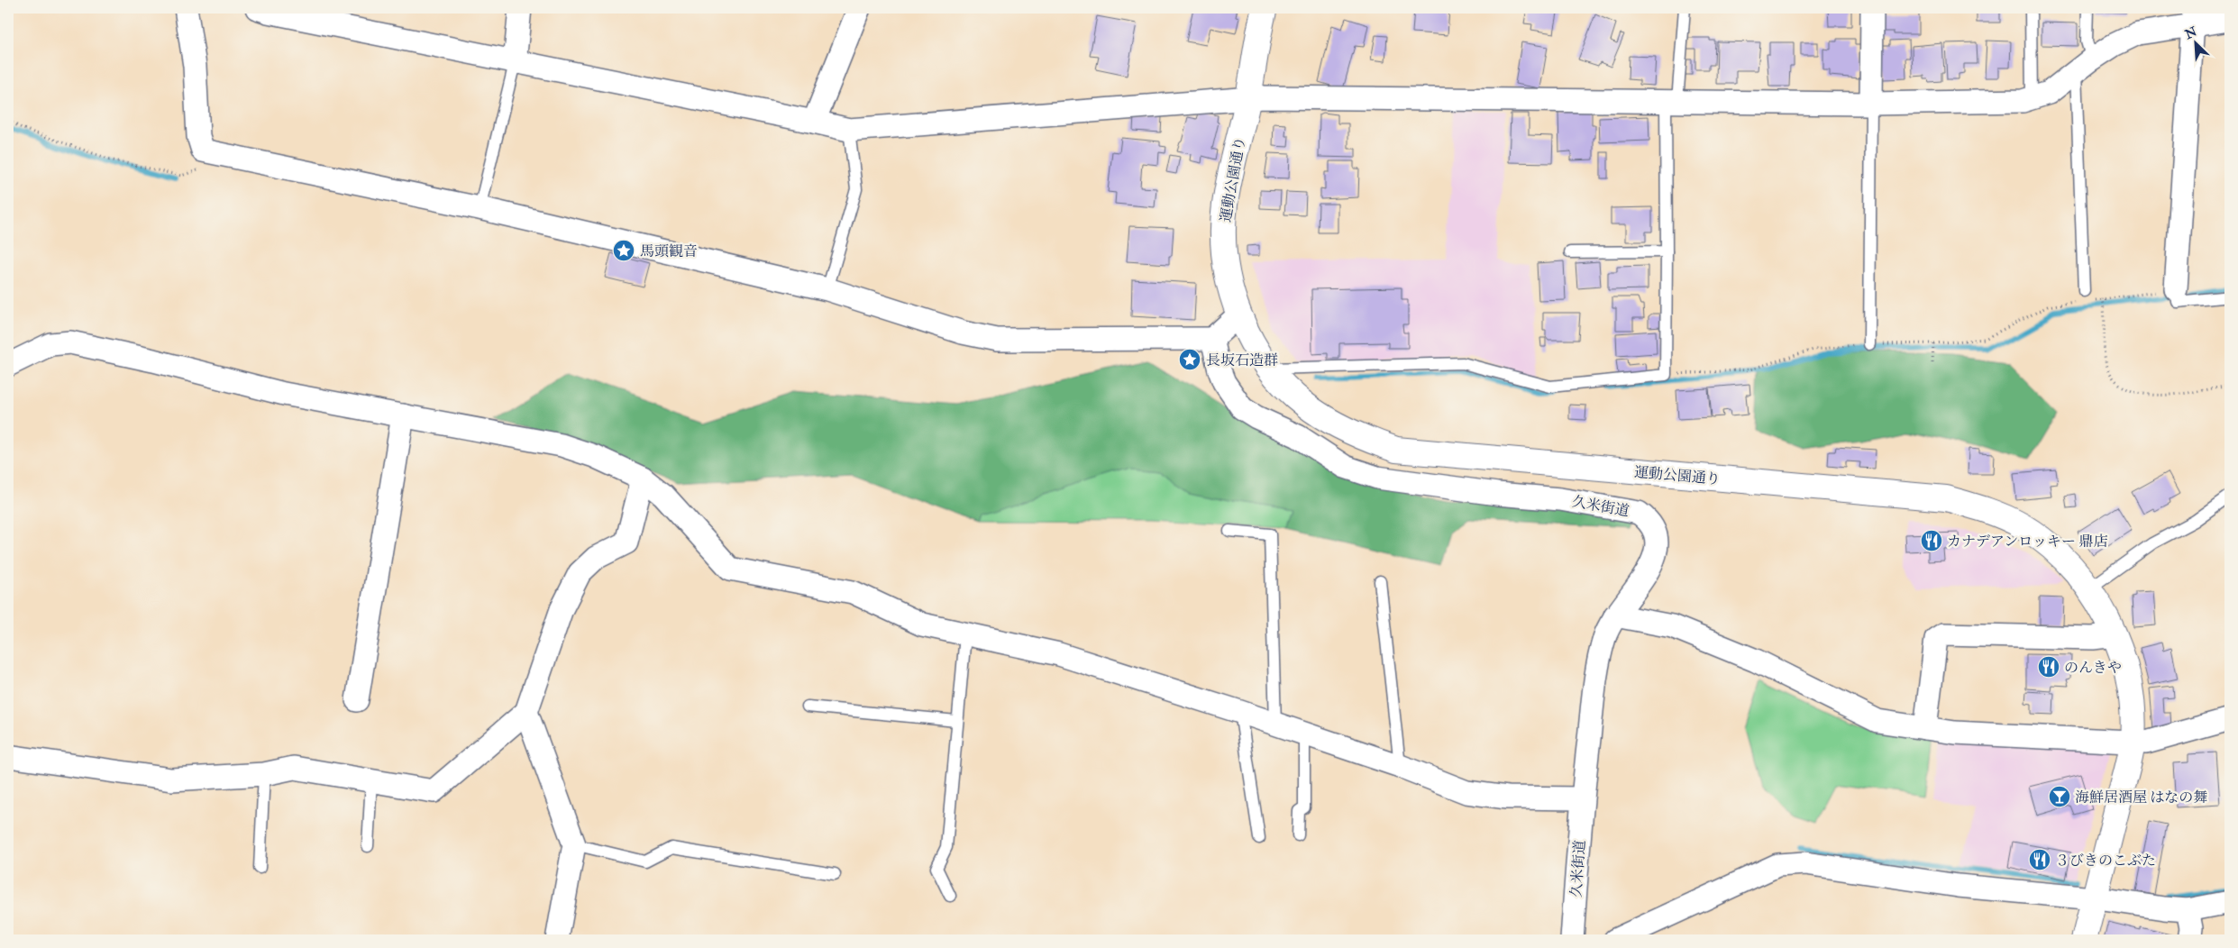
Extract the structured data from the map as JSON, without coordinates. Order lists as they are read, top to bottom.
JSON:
{
  "streets": {
    "street": ["運動公園通り", "久米街道"]
  },
  "places": {
    "place": ["馬頭観音", "長坂石造群"],
    "restaurant": ["カナデアンロッキー 鼎店", "のんきや", "３びきのこぶた"],
    "bar": ["海鮮居酒屋 はなの舞"]
  },
  "north": "top left"
}
